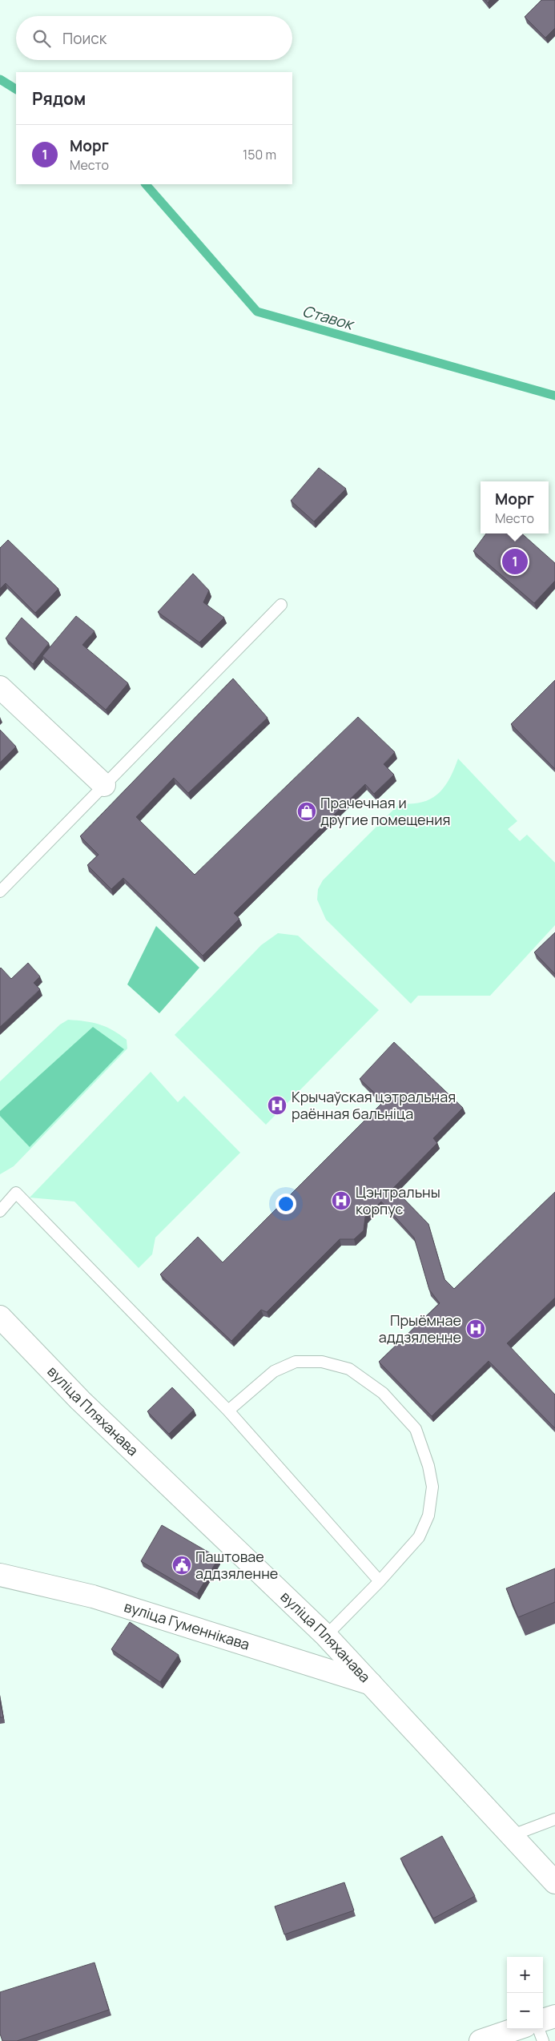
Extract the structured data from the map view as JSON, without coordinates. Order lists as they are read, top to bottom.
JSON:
{
  "streets": {
    "street": ["вуліца Пляханава", "вуліца Гуменнікава"]
  },
  "crossings": [
    ["вуліца Пляханава", "вуліца Гуменнікава"]
  ],
  "water": ["Ставок"],
  "places": {
    "shop": ["Прачечная и другие помещения"],
    "hospital": ["Крычаўская цэтральная раённая бальніца", "Цэнтральны корпус", "Прыёмнае аддзяленне"],
    "public building": ["Паштовае аддзяленне"]
  },
  "page": {
    "search": "Поиск",
    "heading": "Рядом",
    "list": [
      {
        "mark": "1",
        "name": "Морг",
        "note": "Место",
        "value": "150 m"
      }
    ],
    "popup": ["Морг", "Место"],
    "pins": "1",
    "map_buttons": ["+", "−"]
  }
}
